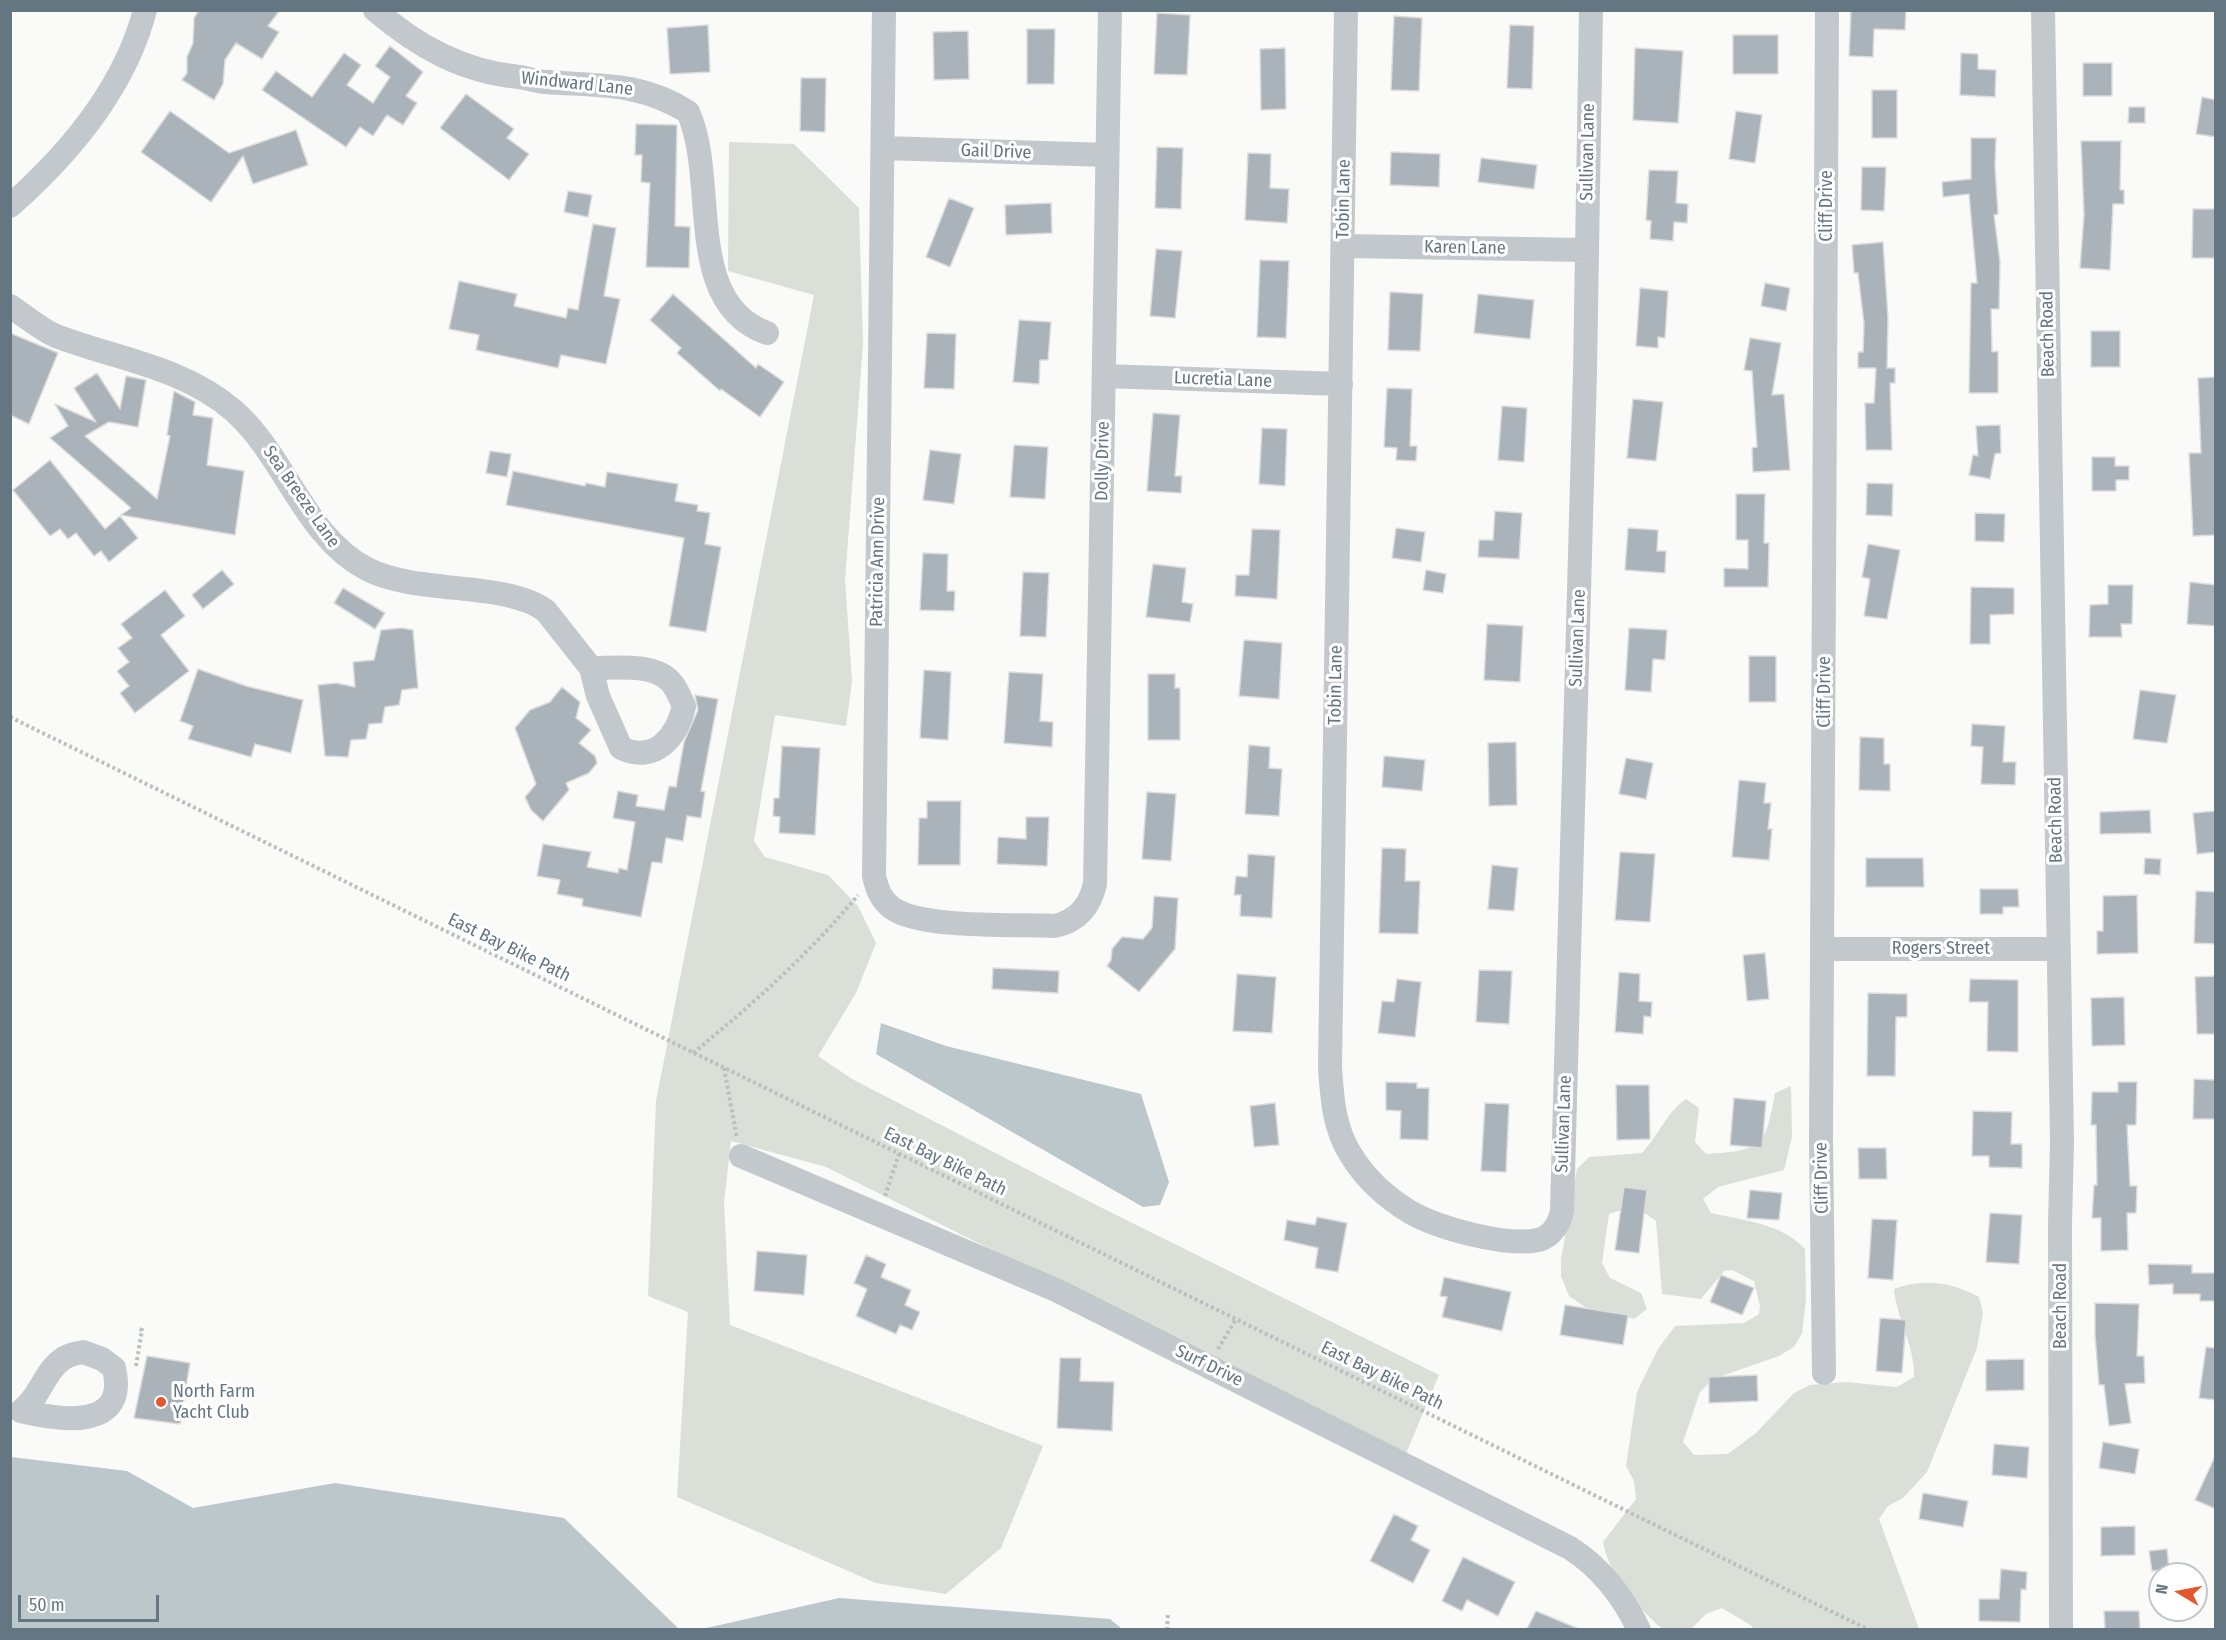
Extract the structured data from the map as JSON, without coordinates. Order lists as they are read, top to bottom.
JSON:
{
  "streets": {
    "street": [
      "Windward Lane",
      "Gail Drive",
      "Sullivan Lane",
      "Tobin Lane",
      "Cliff Drive",
      "Karen Lane",
      "Beach Road",
      "Lucretia Lane",
      "Dolly Drive",
      "Sea Breeze Lane",
      "Patricia Ann Drive",
      "Rogers Street",
      "Surf Drive"
    ],
    "path": ["East Bay Bike Path"]
  },
  "crossings": [
    ["Gail Drive", "Dolly Drive"],
    ["Gail Drive", "Patricia Ann Drive"],
    ["Sullivan Lane", "Tobin Lane"],
    ["Sullivan Lane", "Karen Lane"],
    ["Tobin Lane", "Karen Lane"],
    ["Tobin Lane", "Lucretia Lane"],
    ["Cliff Drive", "Rogers Street"],
    ["Beach Road", "Rogers Street"],
    ["Lucretia Lane", "Dolly Drive"],
    ["Dolly Drive", "Patricia Ann Drive"]
  ],
  "places": ["North Farm Yacht Club"],
  "scale_bar": "50 m",
  "north": "left"
}
